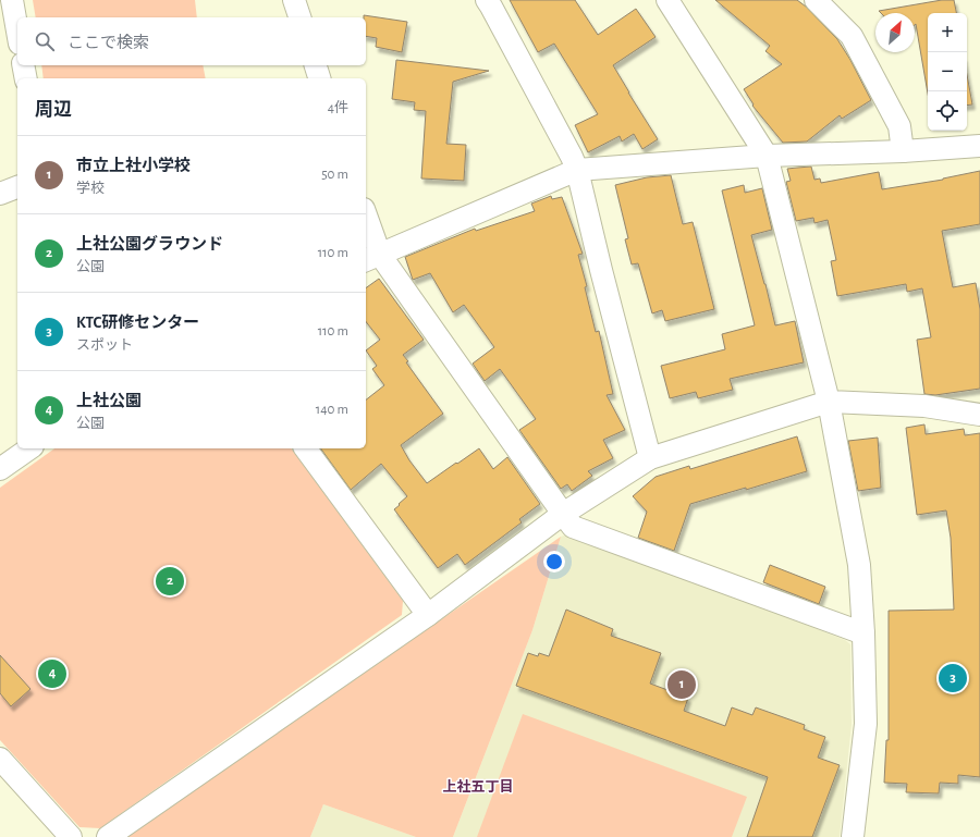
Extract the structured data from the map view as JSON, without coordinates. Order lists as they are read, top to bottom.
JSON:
{
  "districts": ["上社五丁目"],
  "north": "top right",
  "page": {
    "map_buttons": ["+", "−"],
    "search": "ここで検索",
    "heading": ["周辺", "4件"],
    "list": [
      {
        "mark": "1",
        "name": "市立上社小学校",
        "note": "学校",
        "value": "50 m"
      },
      {
        "mark": "2",
        "name": "上社公園グラウンド",
        "note": "公園",
        "value": "110 m"
      },
      {
        "mark": "3",
        "name": "KTC研修センター",
        "note": "スポット",
        "value": "110 m"
      },
      {
        "mark": "4",
        "name": "上社公園",
        "note": "公園",
        "value": "140 m"
      }
    ],
    "pins": [
      "2",
      "4",
      "3",
      "1"
    ]
  }
}
